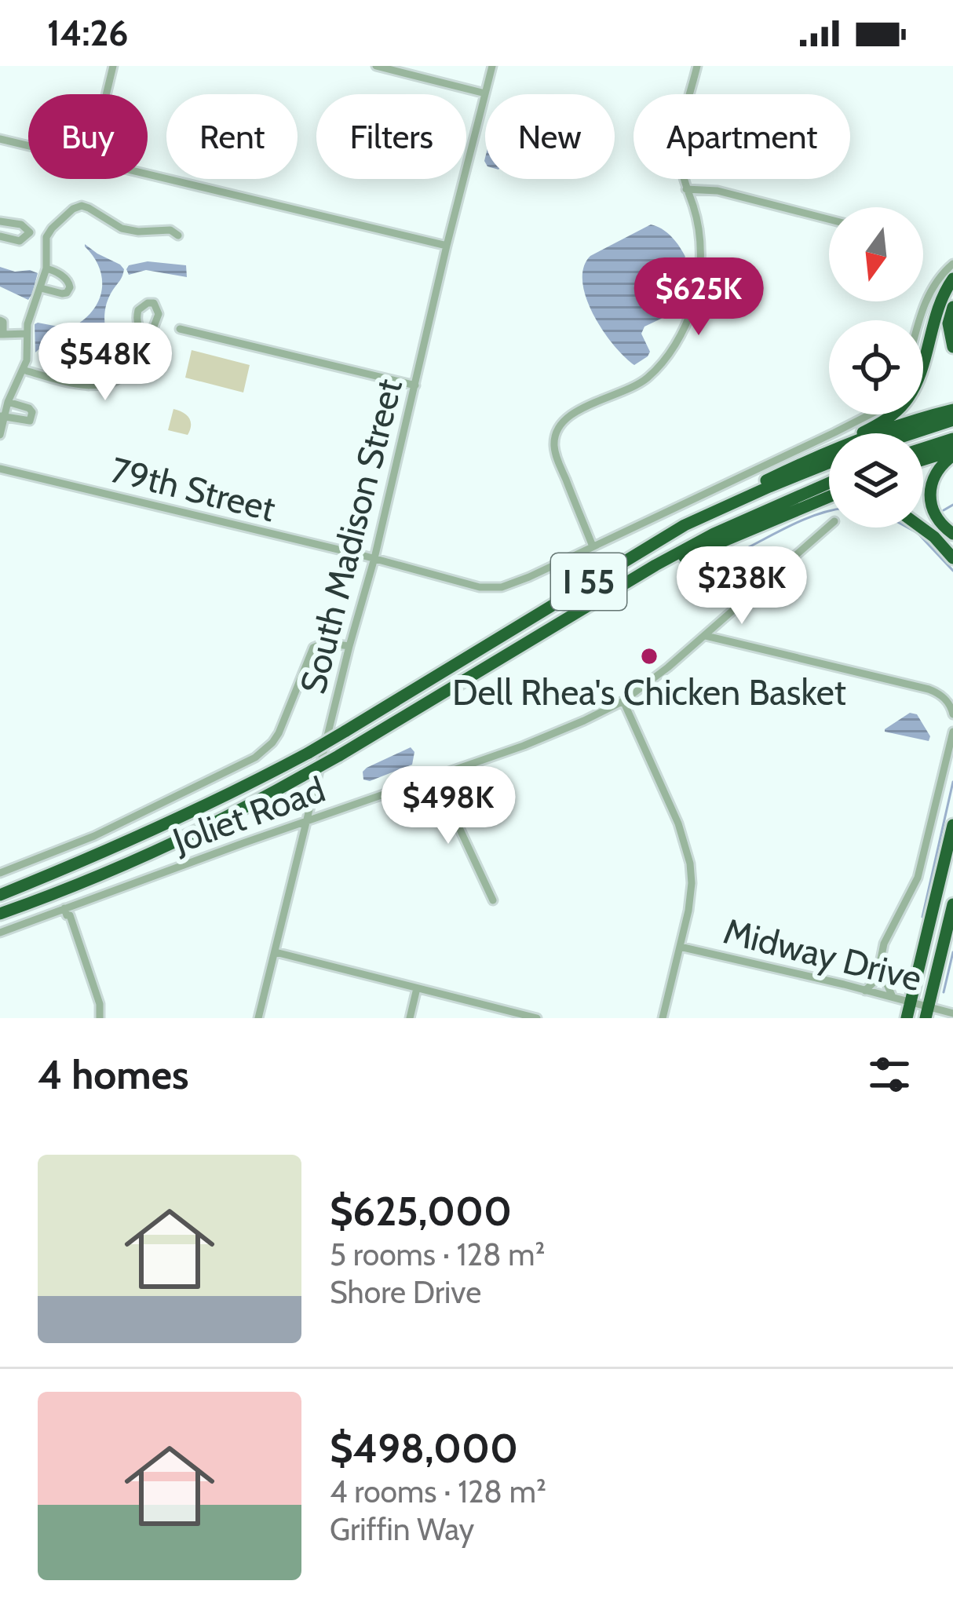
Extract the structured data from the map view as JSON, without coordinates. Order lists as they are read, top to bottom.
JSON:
{
  "streets": {
    "highway": ["I 55"],
    "street": [
      "79th Street",
      "South Madison Street",
      "Joliet Road",
      "Midway Drive"
    ]
  },
  "crossings": [
    ["79th Street", "South Madison Street"],
    ["South Madison Street", "Joliet Road"]
  ],
  "places": ["Dell Rhea's Chicken Basket"],
  "north": "bottom",
  "page": {
    "status": "14:26",
    "chip": [
      "Buy",
      "Rent",
      "Filters",
      "New",
      "Apartment"
    ],
    "price": [
      "$625K",
      "$548K",
      "$238K",
      "$498K"
    ],
    "heading": "4 homes",
    "list": [
      {
        "name": "$625,000",
        "note": "5 rooms · 128 m² · Shore Drive"
      },
      {
        "name": "$498,000",
        "note": "4 rooms · 128 m² · Griffin Way"
      }
    ]
  }
}
